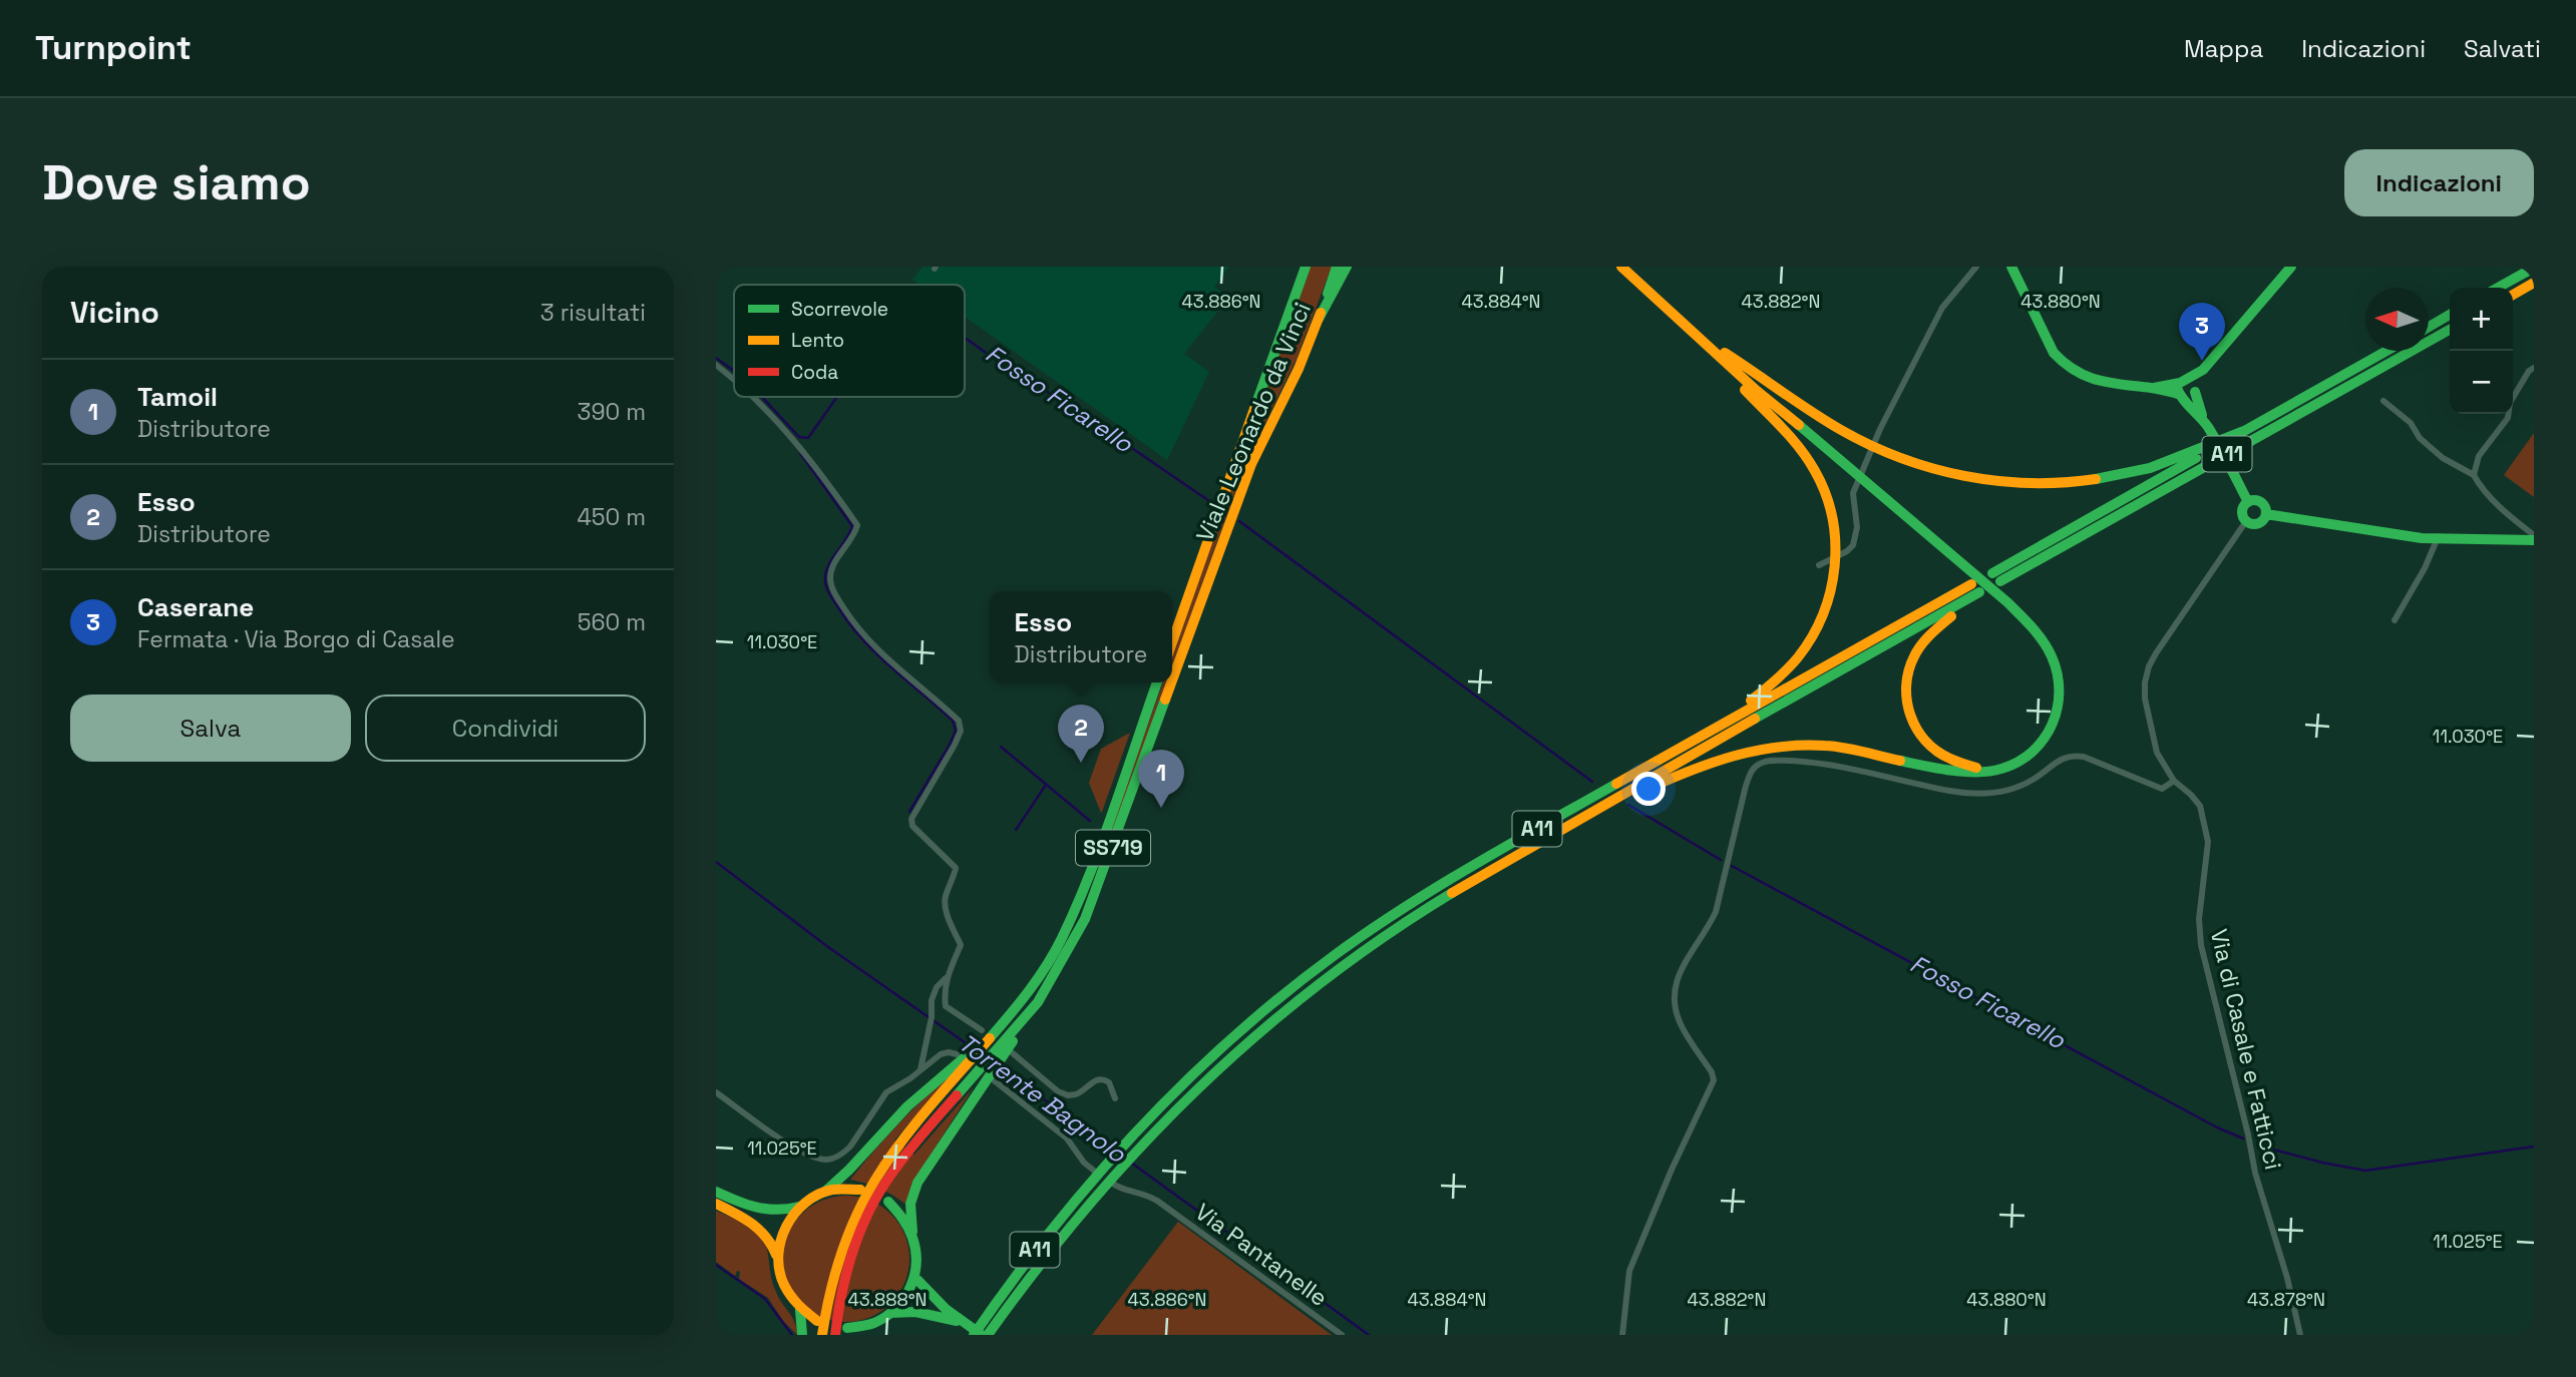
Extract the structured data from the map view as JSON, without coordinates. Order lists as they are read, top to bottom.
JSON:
{
  "streets": {
    "main road": ["Viale Leonardo da Vinci", "A11", "SS719"],
    "street": ["Via di Casale e Fatticci", "Via Pantanelle"]
  },
  "crossings": [
    ["Viale Leonardo da Vinci", "SS719"]
  ],
  "water": ["Fosso Ficarello", "Torrente Bagnolo"],
  "legend": ["Scorrevole", "Lento", "Coda"],
  "north": "left",
  "page": {
    "header": "Turnpoint",
    "nav": ["Mappa", "Indicazioni", "Salvati"],
    "buttons": [
      "Indicazioni",
      ["Salva", "Condividi"]
    ],
    "title": "Dove siamo",
    "heading": ["Vicino", "3 risultati"],
    "map_buttons": ["+", "−"],
    "pins": ["3", "2", "1"],
    "list": [
      {
        "mark": "1",
        "name": "Tamoil",
        "note": "Distributore",
        "value": "390 m"
      },
      {
        "mark": "2",
        "name": "Esso",
        "note": "Distributore",
        "value": "450 m"
      },
      {
        "mark": "3",
        "name": "Caserane",
        "note": "Fermata · Via Borgo di Casale",
        "value": "560 m"
      }
    ],
    "popup": ["Esso", "Distributore"]
  },
  "coordinates": [
    "43.886°N",
    "43.884°N",
    "43.882°N",
    "43.880°N",
    "11.030°E",
    "11.025°E",
    "43.888°N",
    "43.878°N"
  ]
}
